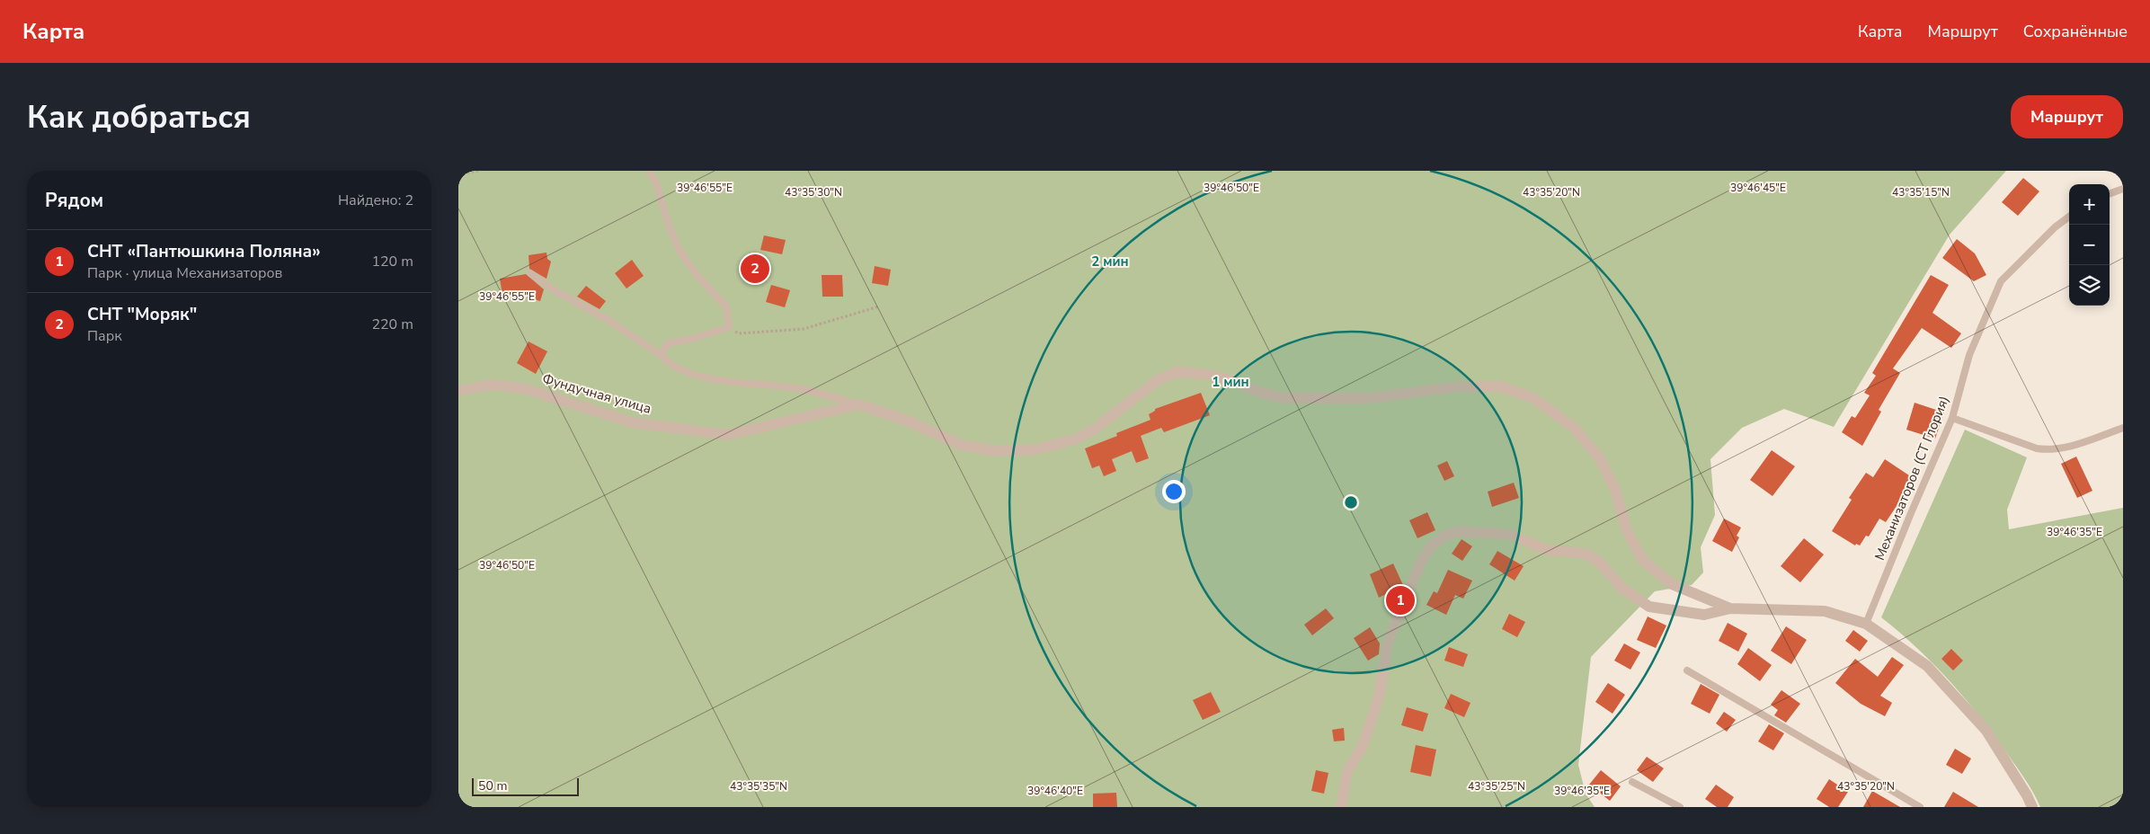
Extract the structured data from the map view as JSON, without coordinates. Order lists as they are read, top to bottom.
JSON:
{
  "streets": {
    "street": ["Фундучная улица"],
    "lane": ["Механизаторов (СТ Глория)"]
  },
  "scale_bar": "50 m",
  "page": {
    "header": "Карта",
    "nav": ["Карта", "Маршрут", "Сохранённые"],
    "buttons": "Маршрут",
    "title": "Как добраться",
    "heading": ["Рядом", "Найдено: 2"],
    "map_buttons": ["+", "−"],
    "list": [
      {
        "mark": "1",
        "name": "СНТ «Пантюшкина Поляна»",
        "note": "Парк · улица Механизаторов",
        "value": "120 m"
      },
      {
        "mark": "2",
        "name": "СНТ \"Моряк\"",
        "note": "Парк",
        "value": "220 m"
      }
    ],
    "pins": ["2", "1"],
    "scale": "50 m"
  },
  "coordinates": [
    "39°46'50\"E",
    "39°46'55\"E",
    "39°46'45\"E",
    "43°35'30\"N",
    "43°35'20\"N",
    "43°35'15\"N",
    "39°46'35\"E",
    "43°35'35\"N",
    "43°35'25\"N",
    "39°46'40\"E"
  ],
  "rings": ["2 мин", "1 мин"]
}
